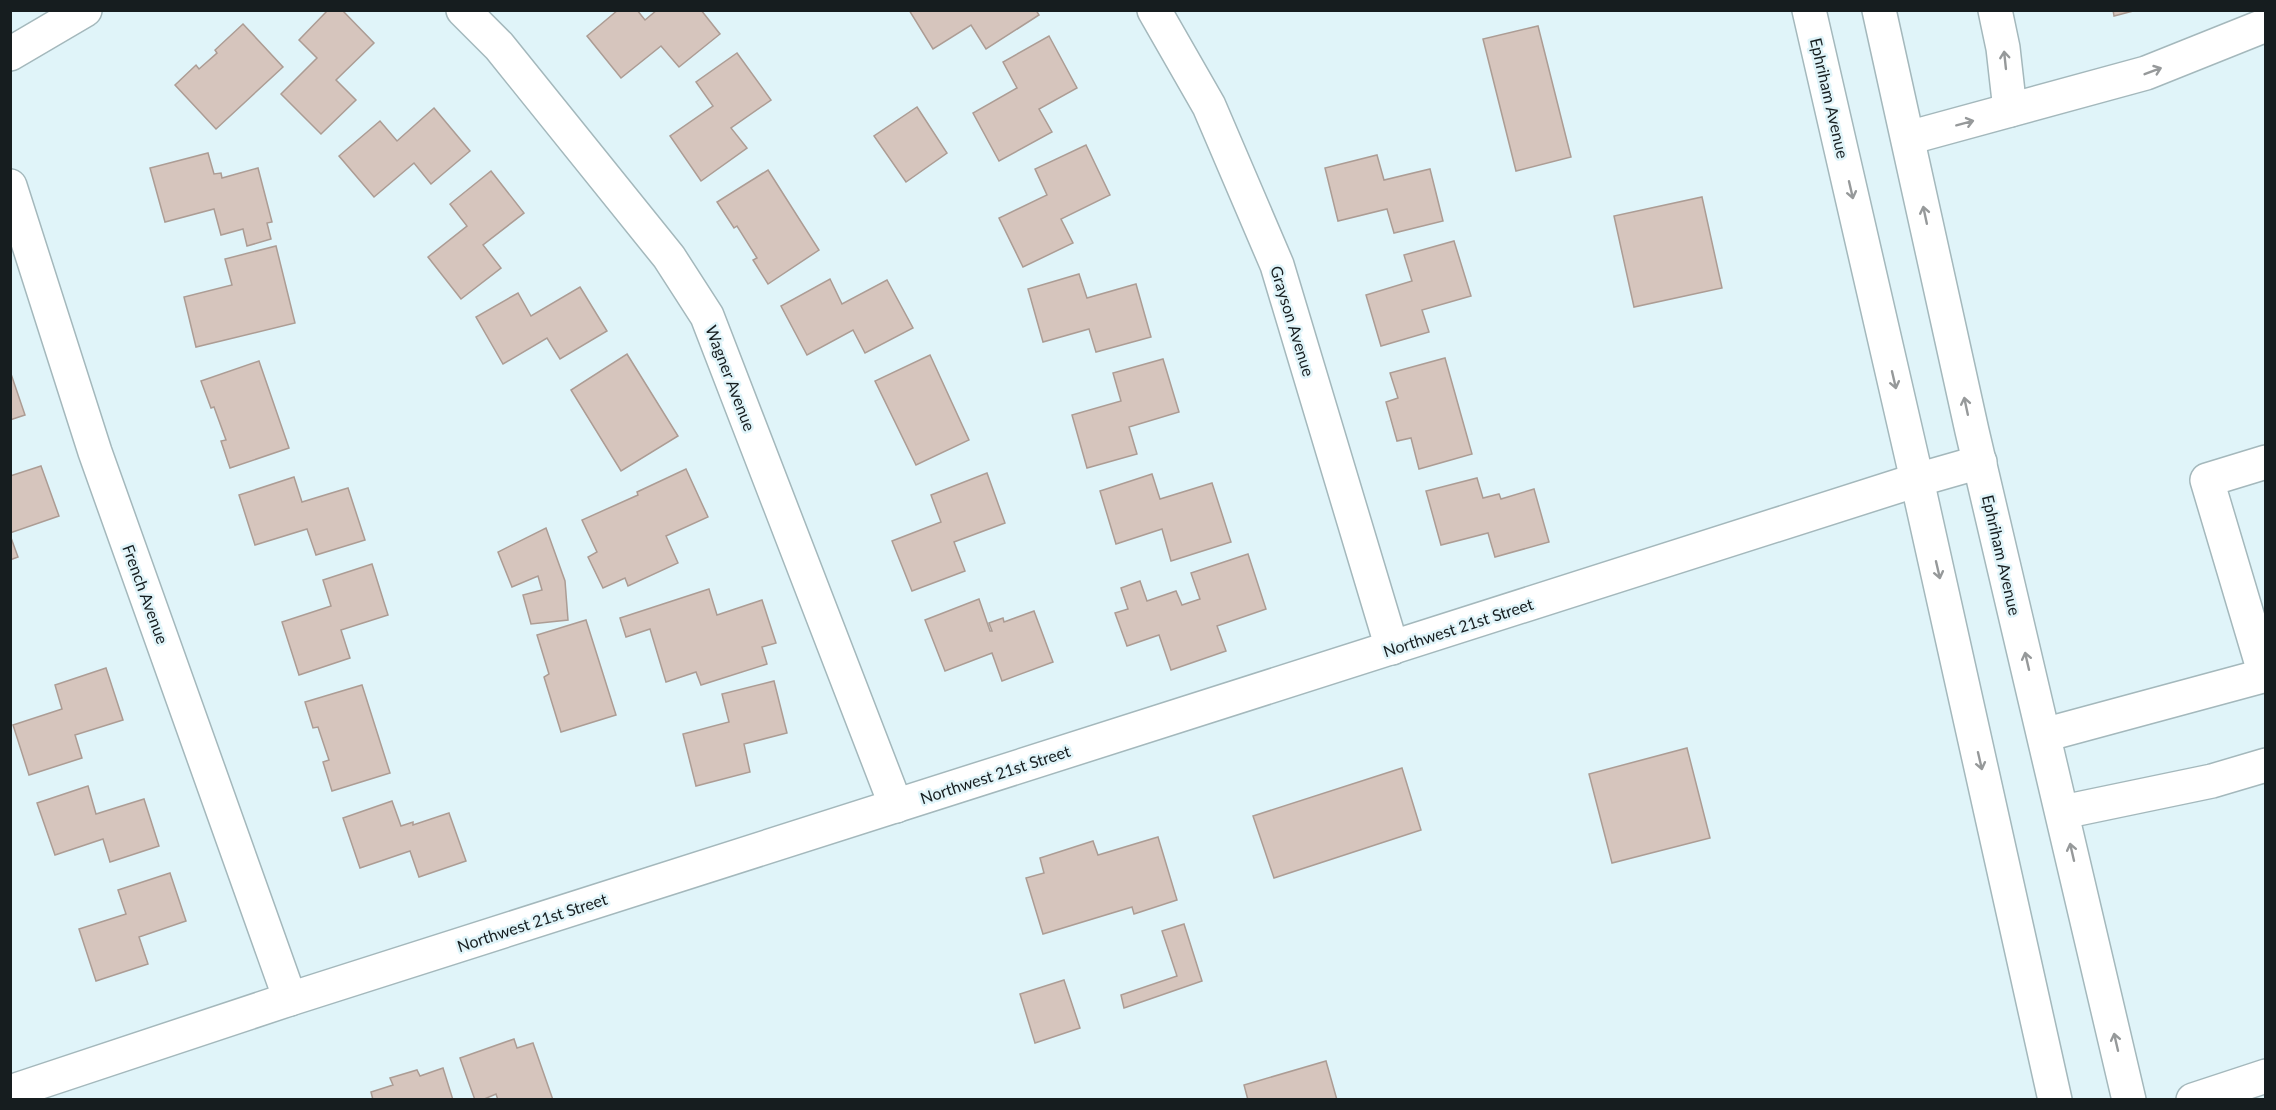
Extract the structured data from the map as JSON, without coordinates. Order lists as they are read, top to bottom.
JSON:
{
  "streets": {
    "street": [
      "Ephriham Avenue",
      "Grayson Avenue",
      "Wagner Avenue",
      "French Avenue",
      "Northwest 21st Street"
    ]
  },
  "crossings": [
    ["Ephriham Avenue", "Northwest 21st Street"],
    ["Grayson Avenue", "Northwest 21st Street"],
    ["Wagner Avenue", "Northwest 21st Street"],
    ["French Avenue", "Northwest 21st Street"]
  ]
}
